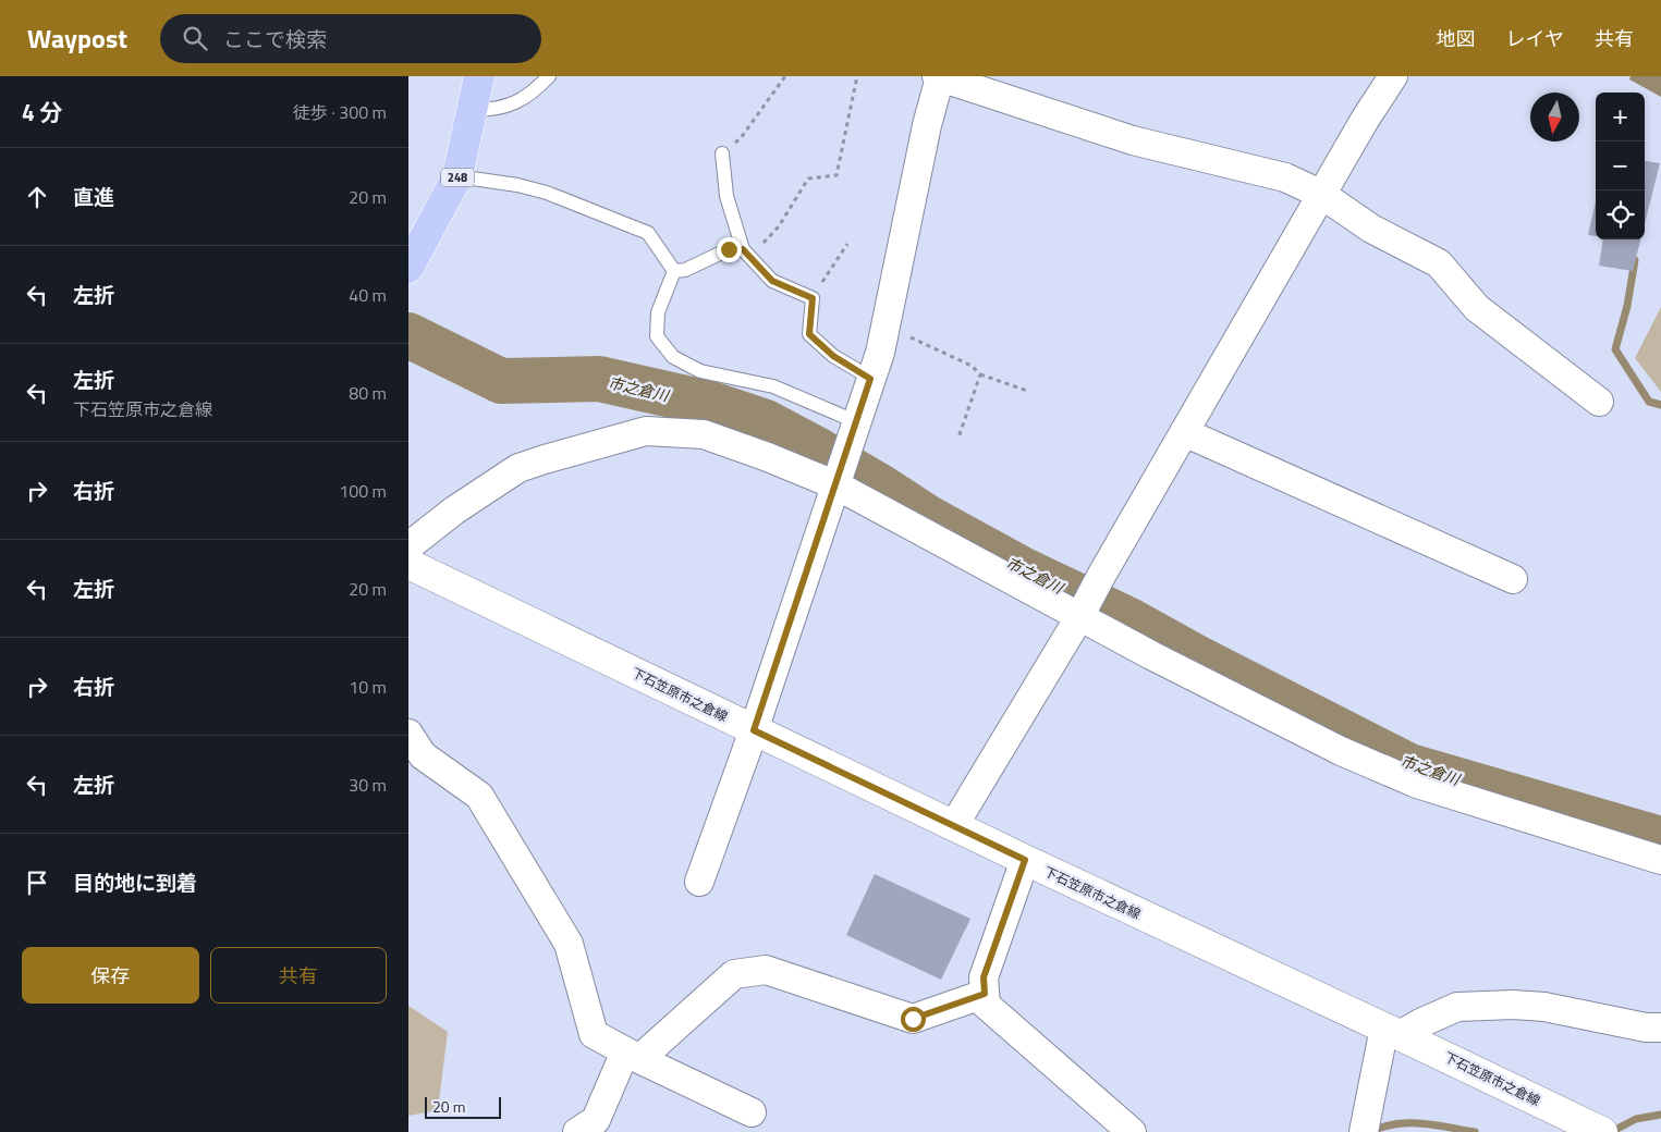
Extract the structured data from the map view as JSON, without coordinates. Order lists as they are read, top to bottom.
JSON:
{
  "streets": {
    "highway": ["248"],
    "main road": ["下石笠原市之倉線"]
  },
  "water": ["市之倉川"],
  "scale_bar": "20 m",
  "north": "bottom",
  "page": {
    "header": "Waypost",
    "search": "ここで検索",
    "nav": ["地図", "レイヤ", "共有"],
    "heading": ["4 分", "徒歩 · 300 m"],
    "map_buttons": ["+", "−"],
    "list": [
      ["直進", "20 m"],
      ["左折", "40 m"],
      ["左折", "下石笠原市之倉線", "80 m"],
      ["右折", "100 m"],
      ["左折", "20 m"],
      ["右折", "10 m"],
      ["左折", "30 m"],
      "目的地に到着"
    ],
    "buttons": ["保存", "共有"],
    "scale": "20 m"
  }
}
